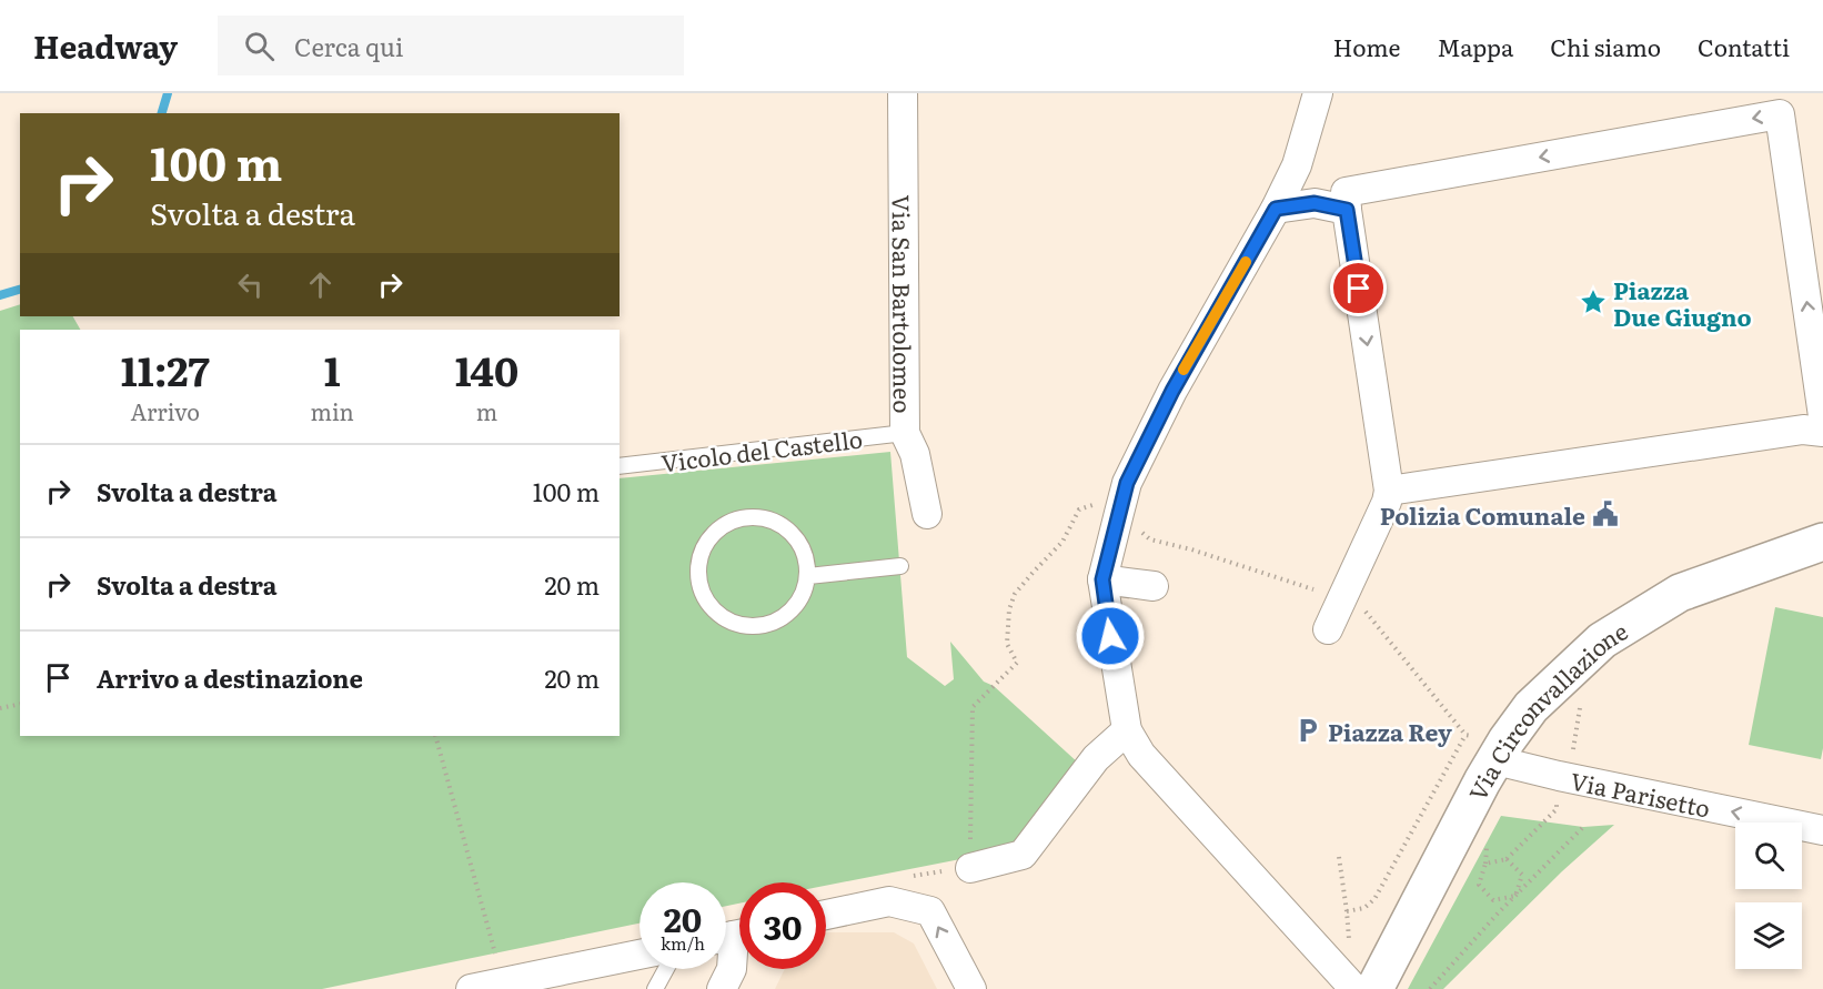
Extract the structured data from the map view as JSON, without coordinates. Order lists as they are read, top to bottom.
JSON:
{
  "streets": {
    "street": ["Via San Bartolomeo", "Via Circonvallazione", "Via Parisetto"],
    "lane": ["Vicolo del Castello"]
  },
  "crossings": [
    ["Via San Bartolomeo", "Vicolo del Castello"],
    ["Via Circonvallazione", "Via Parisetto"]
  ],
  "one_way": ["Via Parisetto"],
  "places": {
    "place": ["Piazza Due Giugno"],
    "public building": ["Polizia Comunale"],
    "parking": ["Piazza Rey"]
  },
  "page": {
    "header": "Headway",
    "search": "Cerca qui",
    "nav": [
      "Home",
      "Mappa",
      "Chi siamo",
      "Contatti"
    ],
    "turn": ["100 m", "Svolta a destra"],
    "eta": [
      "11:27",
      "Arrivo",
      "1",
      "min",
      "140",
      "m"
    ],
    "list": [
      {
        "name": "Svolta a destra",
        "value": "100 m"
      },
      {
        "name": "Svolta a destra",
        "value": "20 m"
      },
      {
        "name": "Arrivo a destinazione",
        "value": "20 m"
      }
    ],
    "speed": "20 km/h",
    "limit": "30"
  }
}
